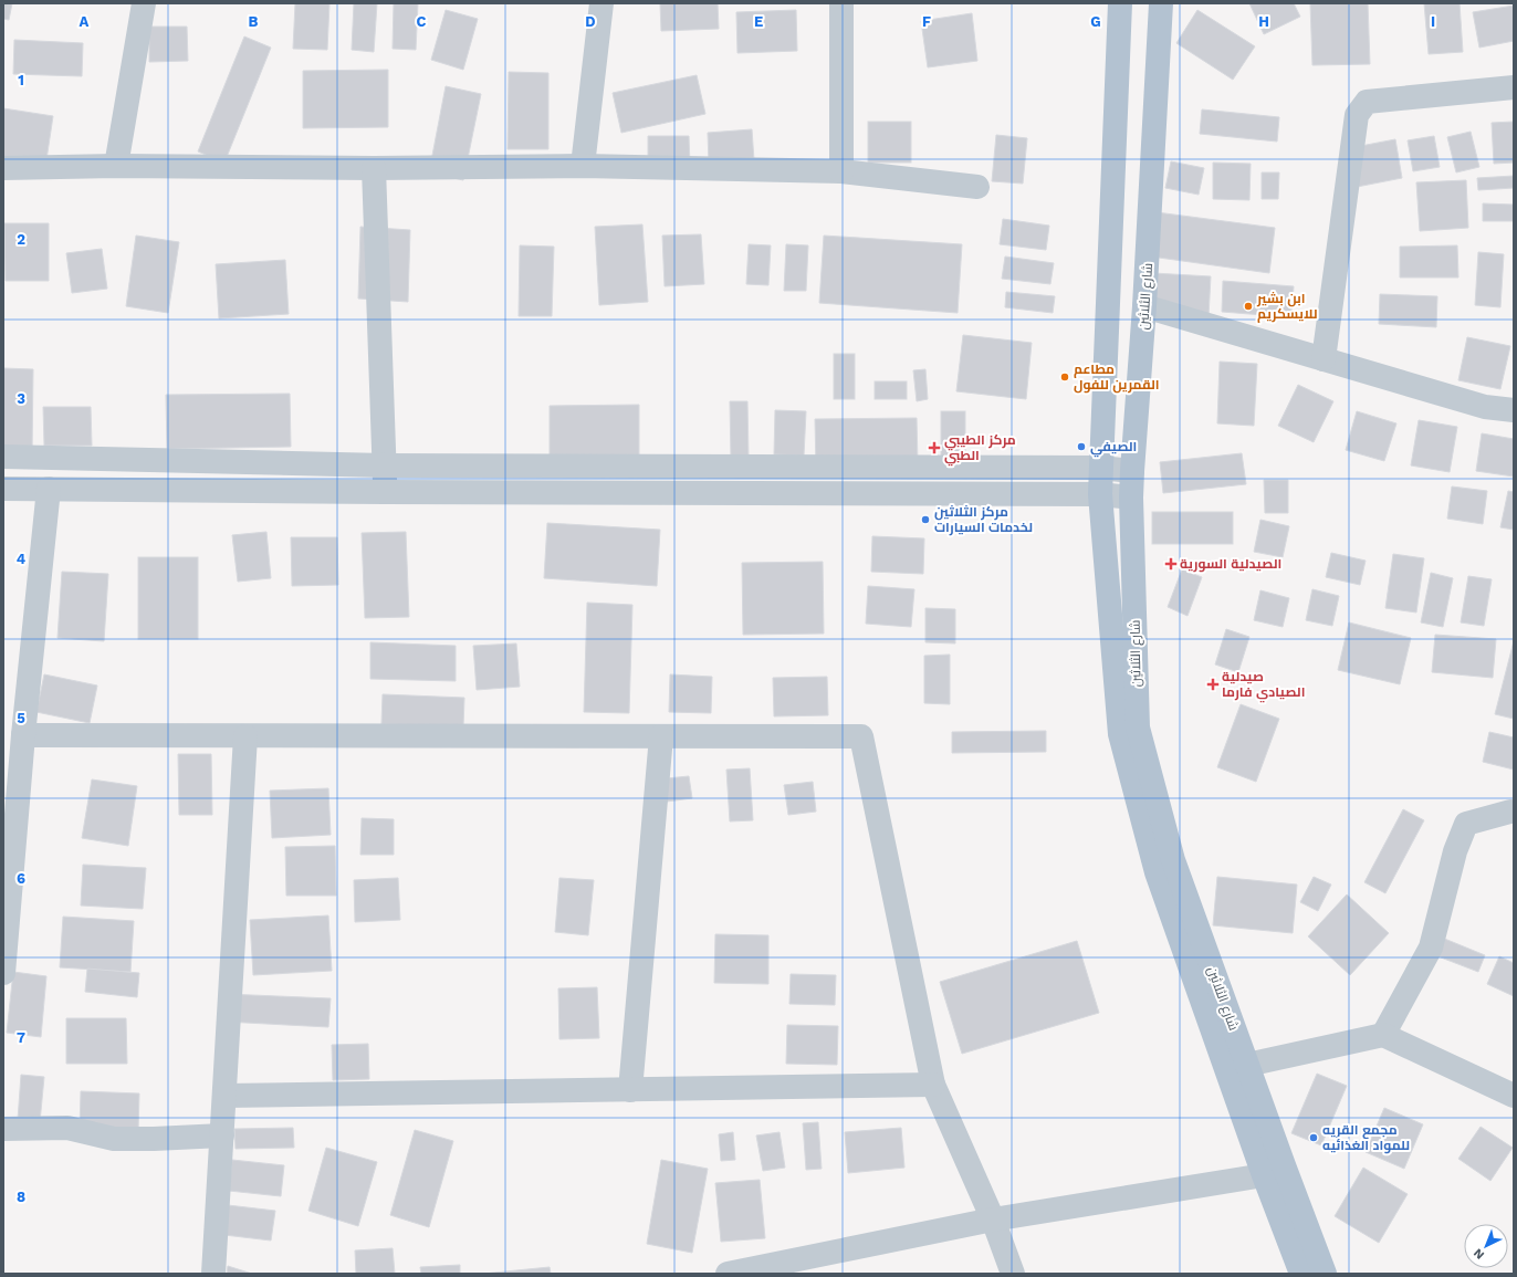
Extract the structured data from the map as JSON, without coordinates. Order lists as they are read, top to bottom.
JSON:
{
  "streets": {
    "main road": ["شارع الثلاثين"]
  },
  "places": {
    "other": [
      "ابن بشير للايسكريم",
      "مطاعم القمرين للفول",
      "الصيفي",
      "مركز الثلاثين لخدمات السيارات",
      "مجمع القريه للمواد الغذائيه"
    ],
    "health": ["مركز الطيبي الطبي", "الصيدلية السورية", "صيدلية الصيادي فارما"]
  },
  "north": "bottom left",
  "grid": {
    "columns": [
      "A",
      "B",
      "C",
      "D",
      "E",
      "F",
      "G",
      "H",
      "I"
    ],
    "rows": [
      "1",
      "2",
      "3",
      "4",
      "5",
      "6",
      "7",
      "8"
    ]
  }
}
